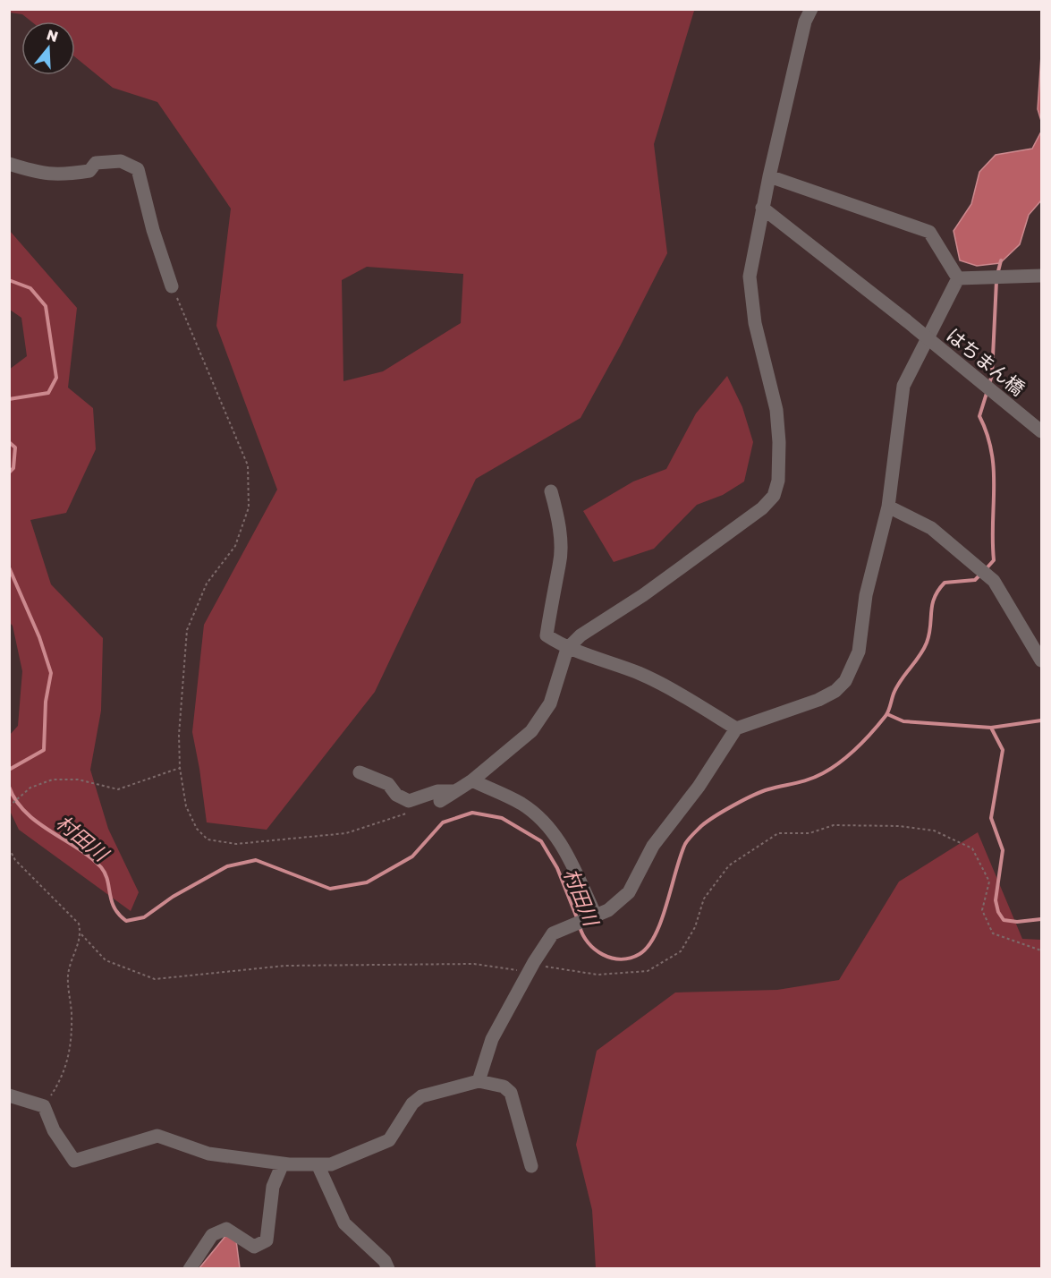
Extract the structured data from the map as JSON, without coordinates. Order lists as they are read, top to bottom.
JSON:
{
  "streets": {
    "street": ["はちまん橋"]
  },
  "water": ["村田川"],
  "north": "top"
}
